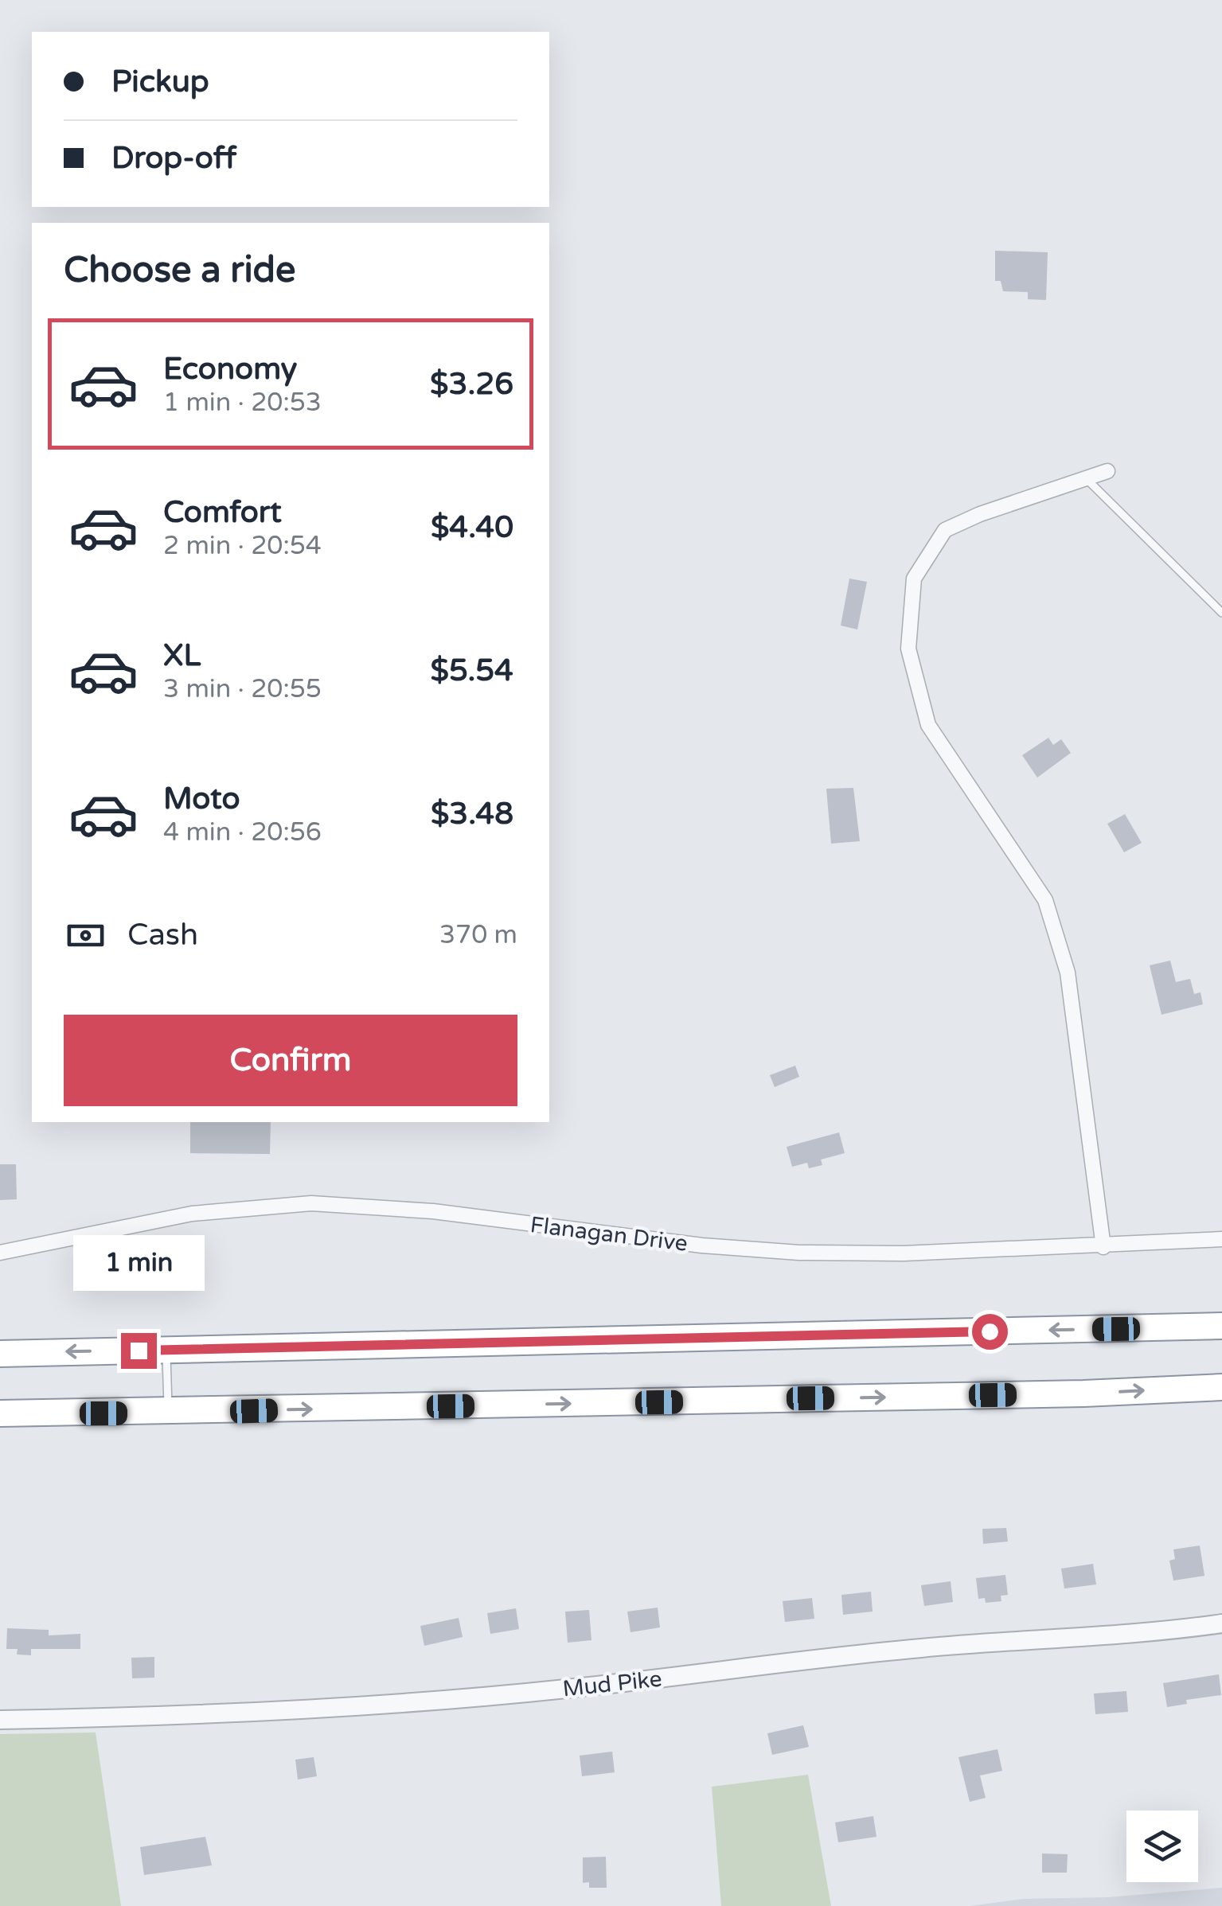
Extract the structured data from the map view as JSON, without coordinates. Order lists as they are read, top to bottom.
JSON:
{
  "streets": {
    "street": ["Flanagan Drive", "Mud Pike"]
  },
  "page": {
    "banner": ["Pickup", "Drop-off"],
    "heading": "Choose a ride",
    "list": [
      {
        "name": "Economy",
        "note": "1 min · 20:53",
        "value": "$3.26"
      },
      {
        "name": "Comfort",
        "note": "2 min · 20:54",
        "value": "$4.40"
      },
      {
        "name": "XL",
        "note": "3 min · 20:55",
        "value": "$5.54"
      },
      {
        "name": "Moto",
        "note": "4 min · 20:56",
        "value": "$3.48"
      }
    ],
    "pay": ["Cash", "370 m"],
    "buttons": "Confirm",
    "bubble": "1 min"
  }
}
